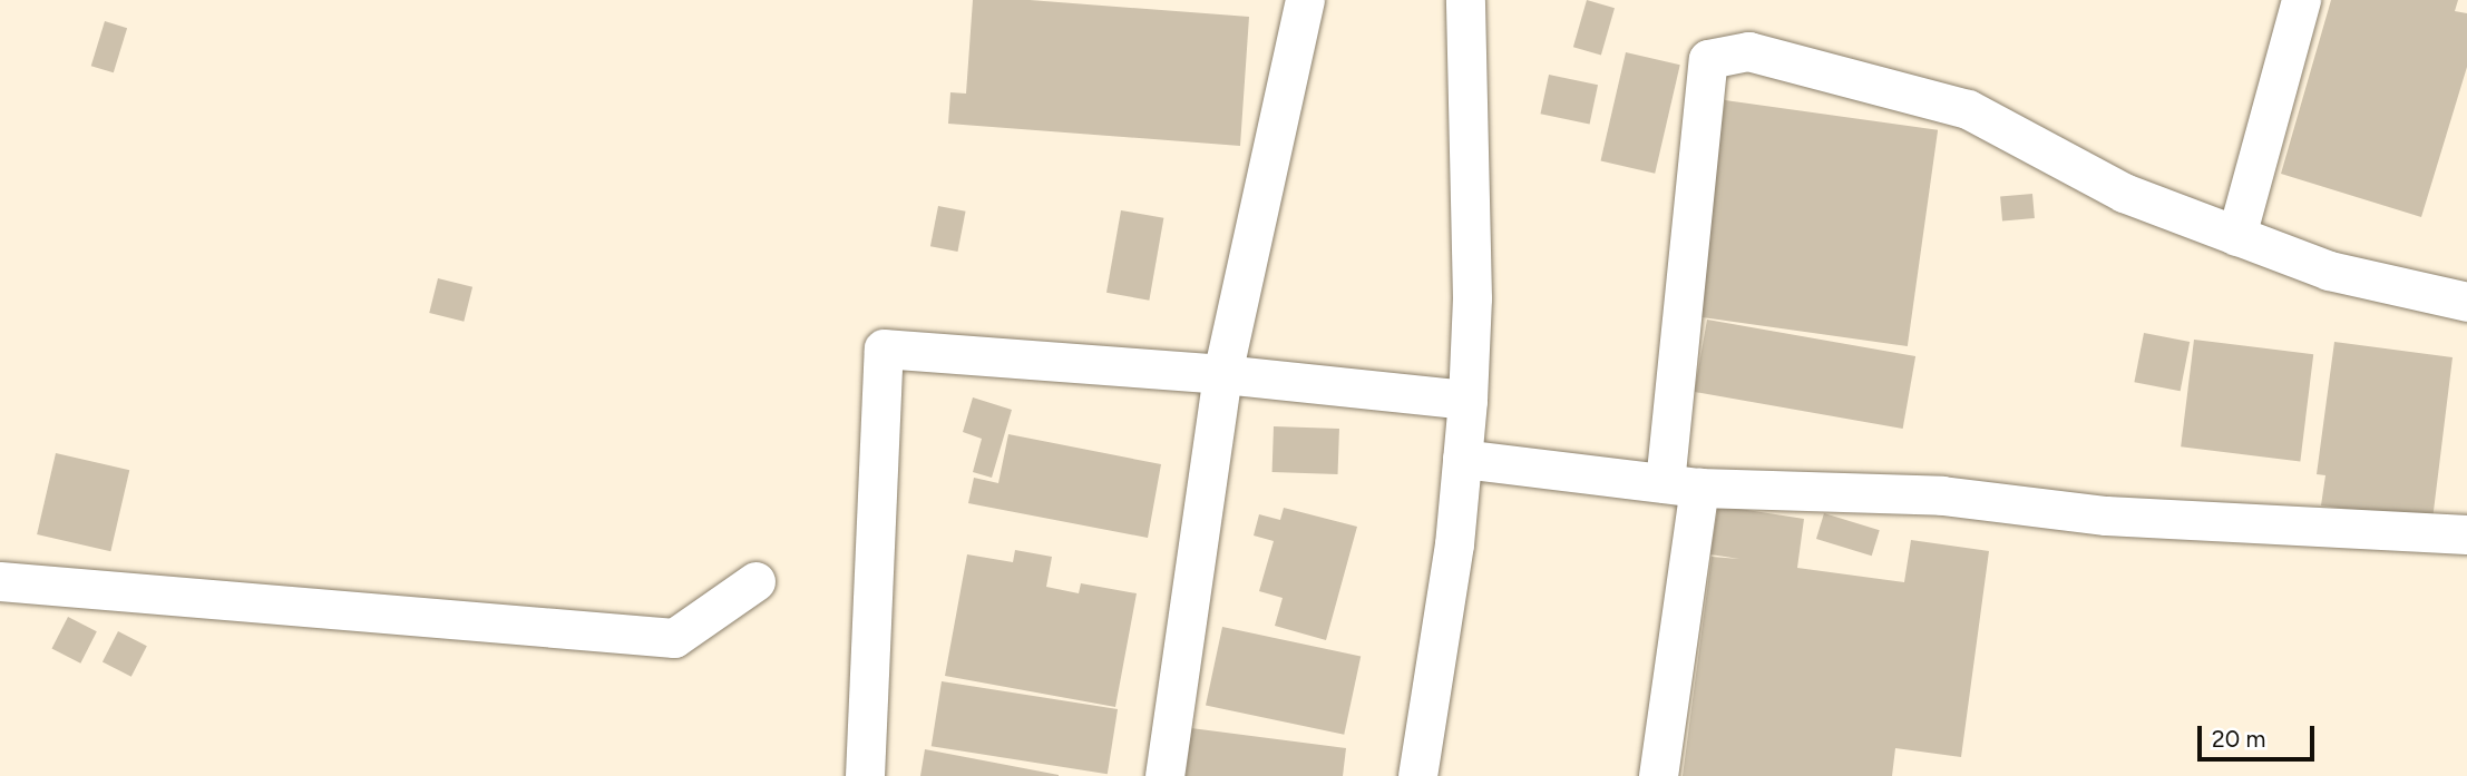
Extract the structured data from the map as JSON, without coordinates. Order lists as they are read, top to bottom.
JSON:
{
  "scale_bar": "20 m"
}
